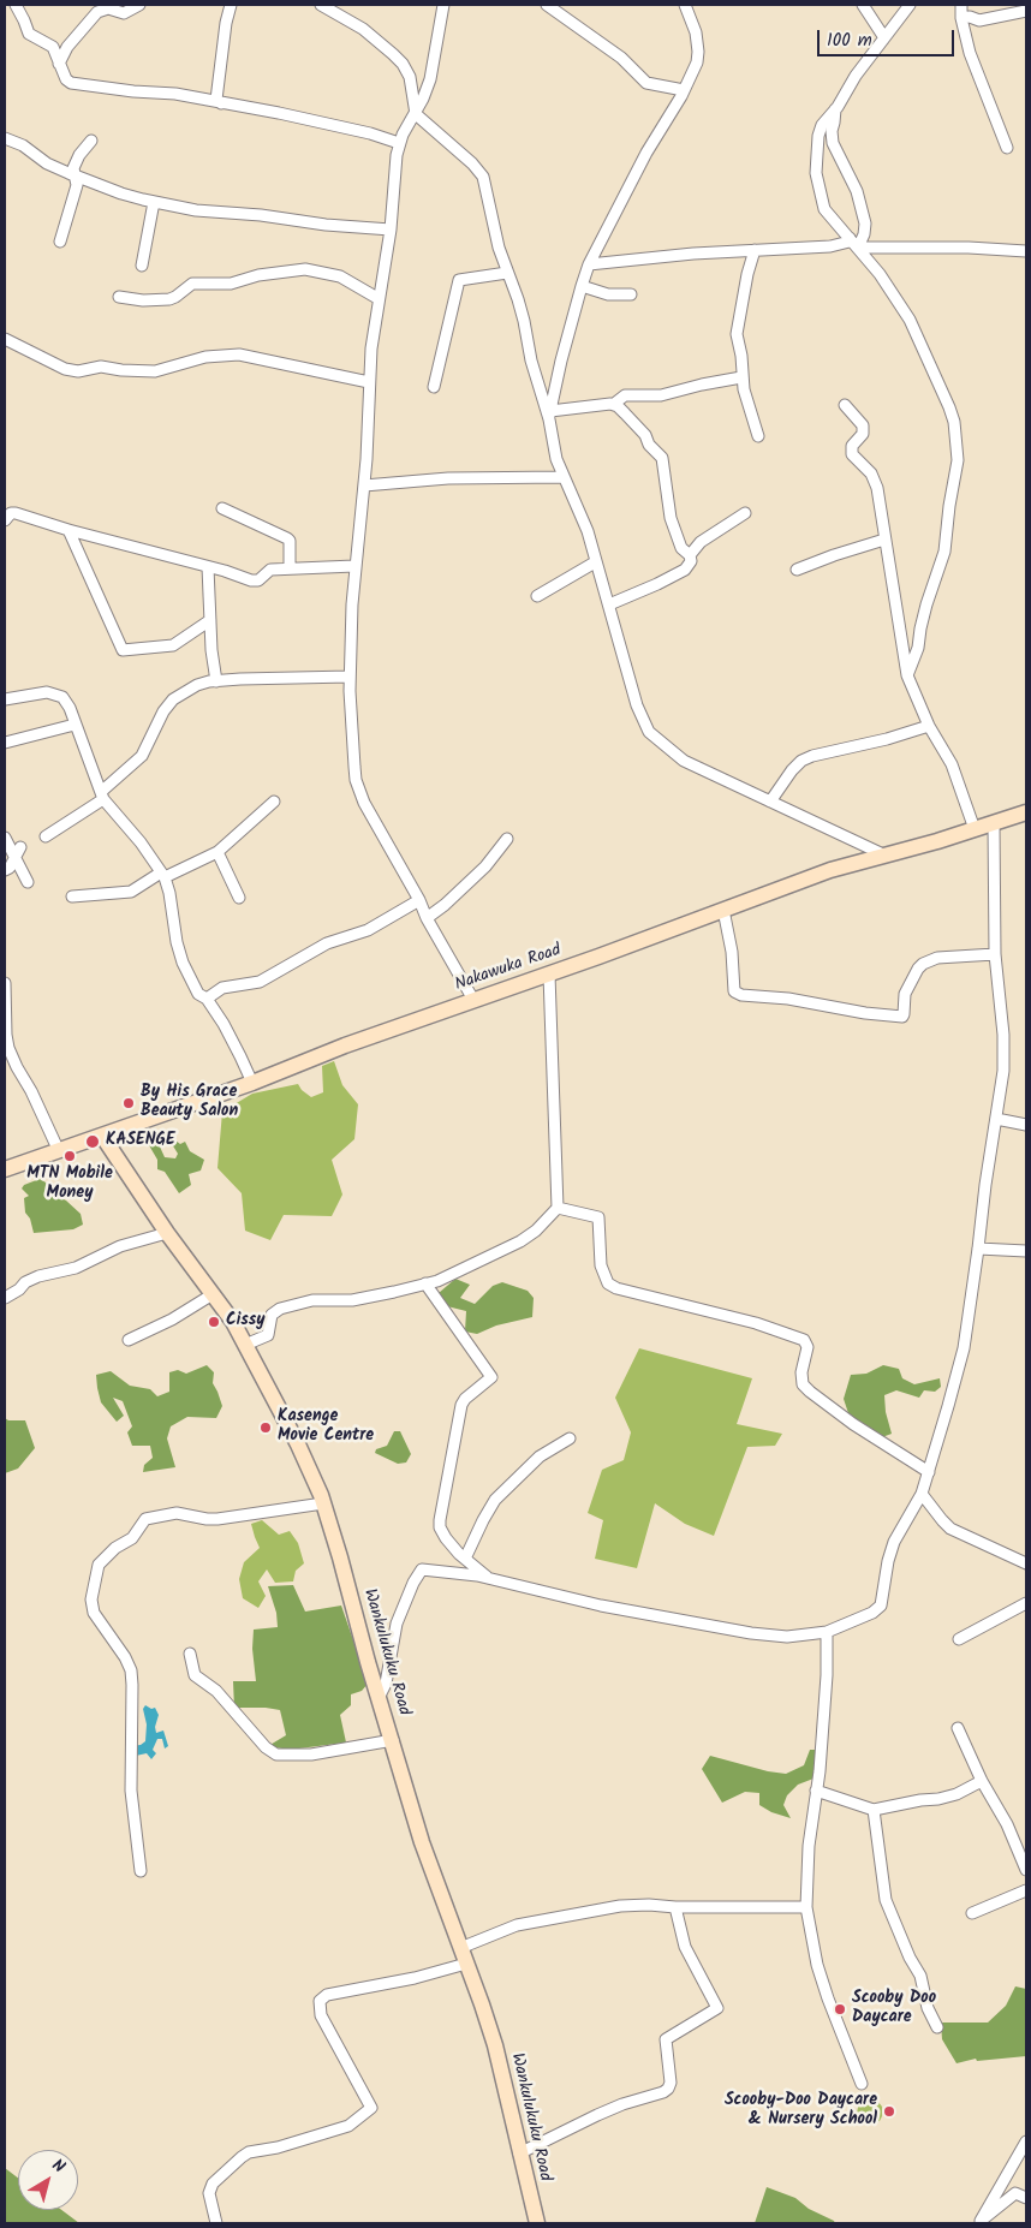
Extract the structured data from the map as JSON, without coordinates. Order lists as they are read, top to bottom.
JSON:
{
  "streets": {
    "main road": ["Nakawuka Road", "Wankulukuku Road"]
  },
  "crossings": [
    ["Nakawuka Road", "Wankulukuku Road"]
  ],
  "places": [
    "By His Grace Beauty Salon",
    "KASENGE",
    "MTN Mobile Money",
    "Cissy",
    "Kasenge Movie Centre",
    "Scooby Doo Daycare",
    "Scooby-Doo Daycare & Nursery School"
  ],
  "scale_bar": "100 m",
  "north": "top right"
}
